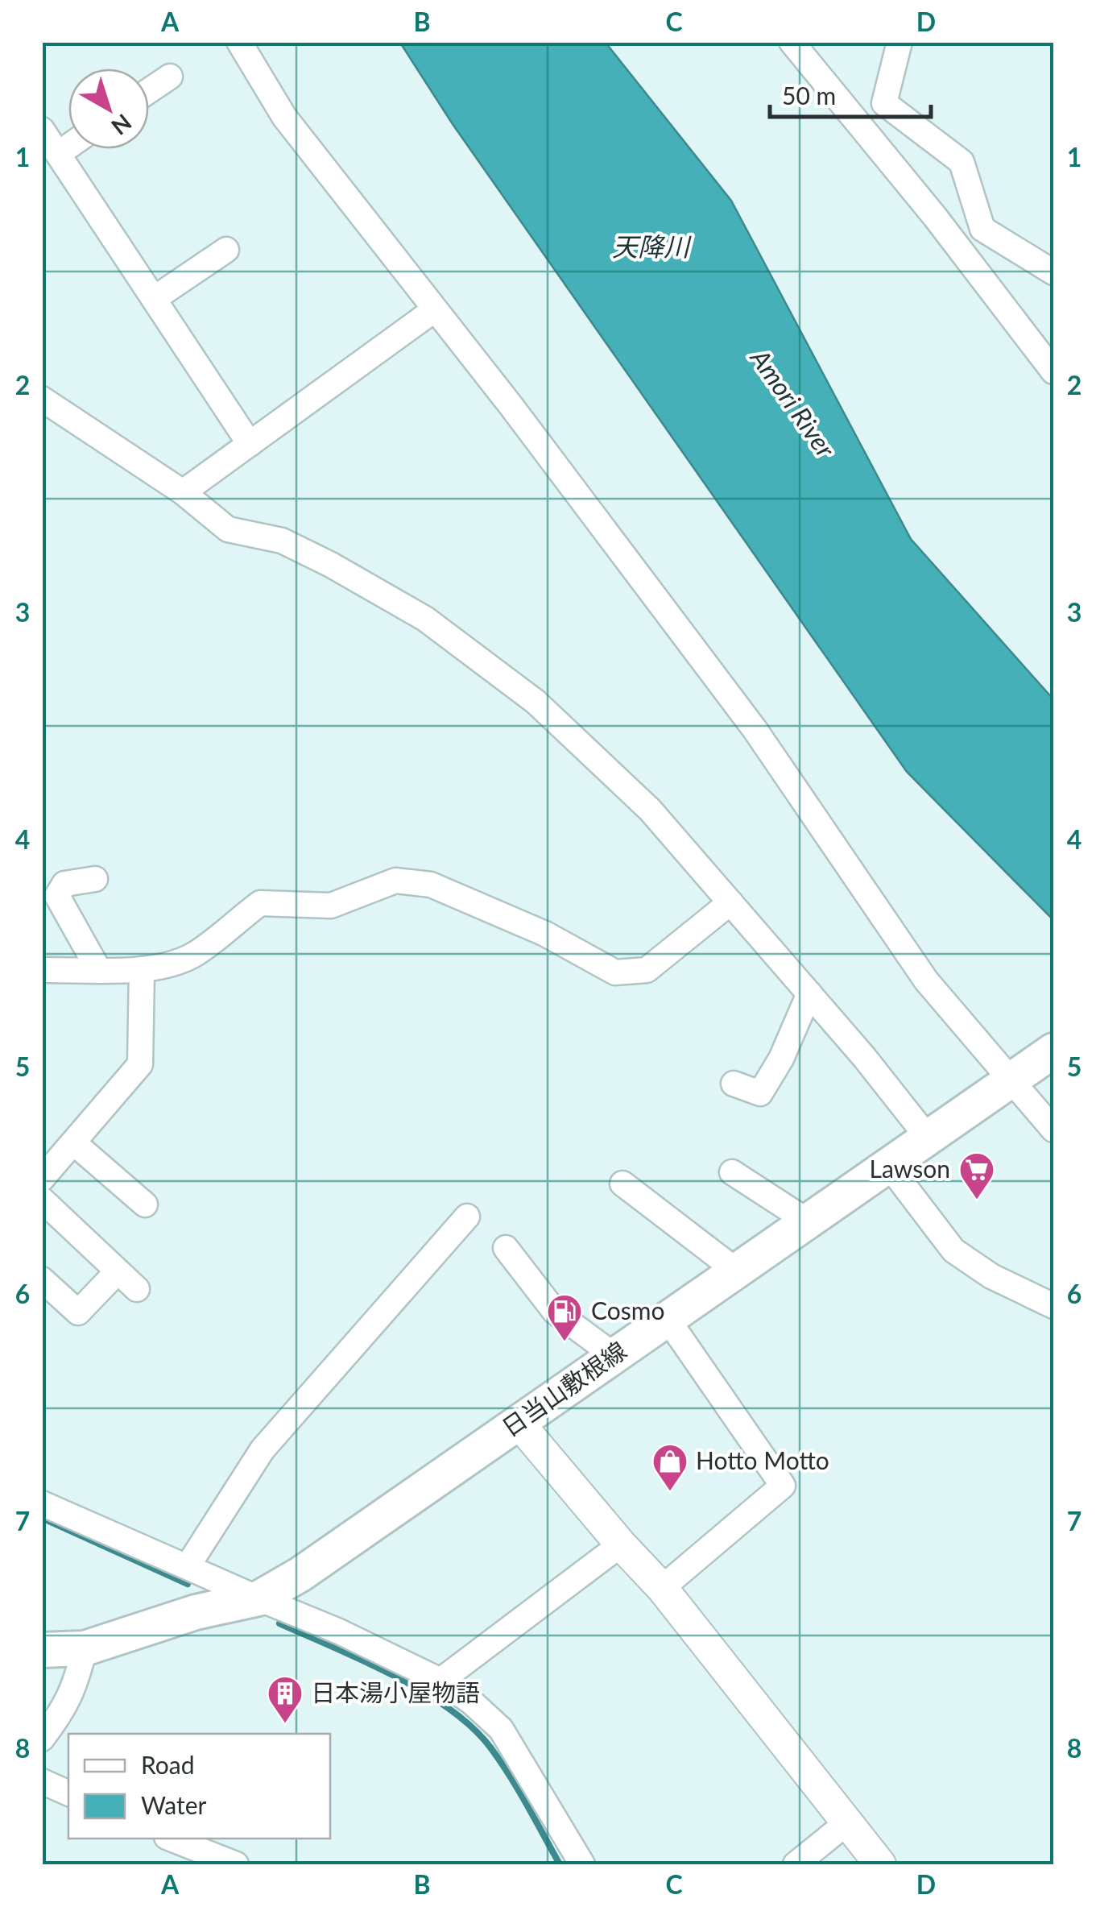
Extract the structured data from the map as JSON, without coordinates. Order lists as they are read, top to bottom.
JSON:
{
  "streets": {
    "main road": ["日当山敷根線"]
  },
  "water": ["天降川", "Amori River"],
  "places": {
    "supermarket": ["Lawson"],
    "fuel station": ["Cosmo"],
    "shop": ["Hotto Motto"],
    "building": ["日本湯小屋物語"]
  },
  "legend": ["Road", "Water"],
  "scale_bar": "50 m",
  "north": "bottom right",
  "grid": {
    "columns": [
      "A",
      "B",
      "C",
      "D"
    ],
    "rows": [
      "1",
      "2",
      "3",
      "4",
      "5",
      "6",
      "7",
      "8"
    ]
  }
}
